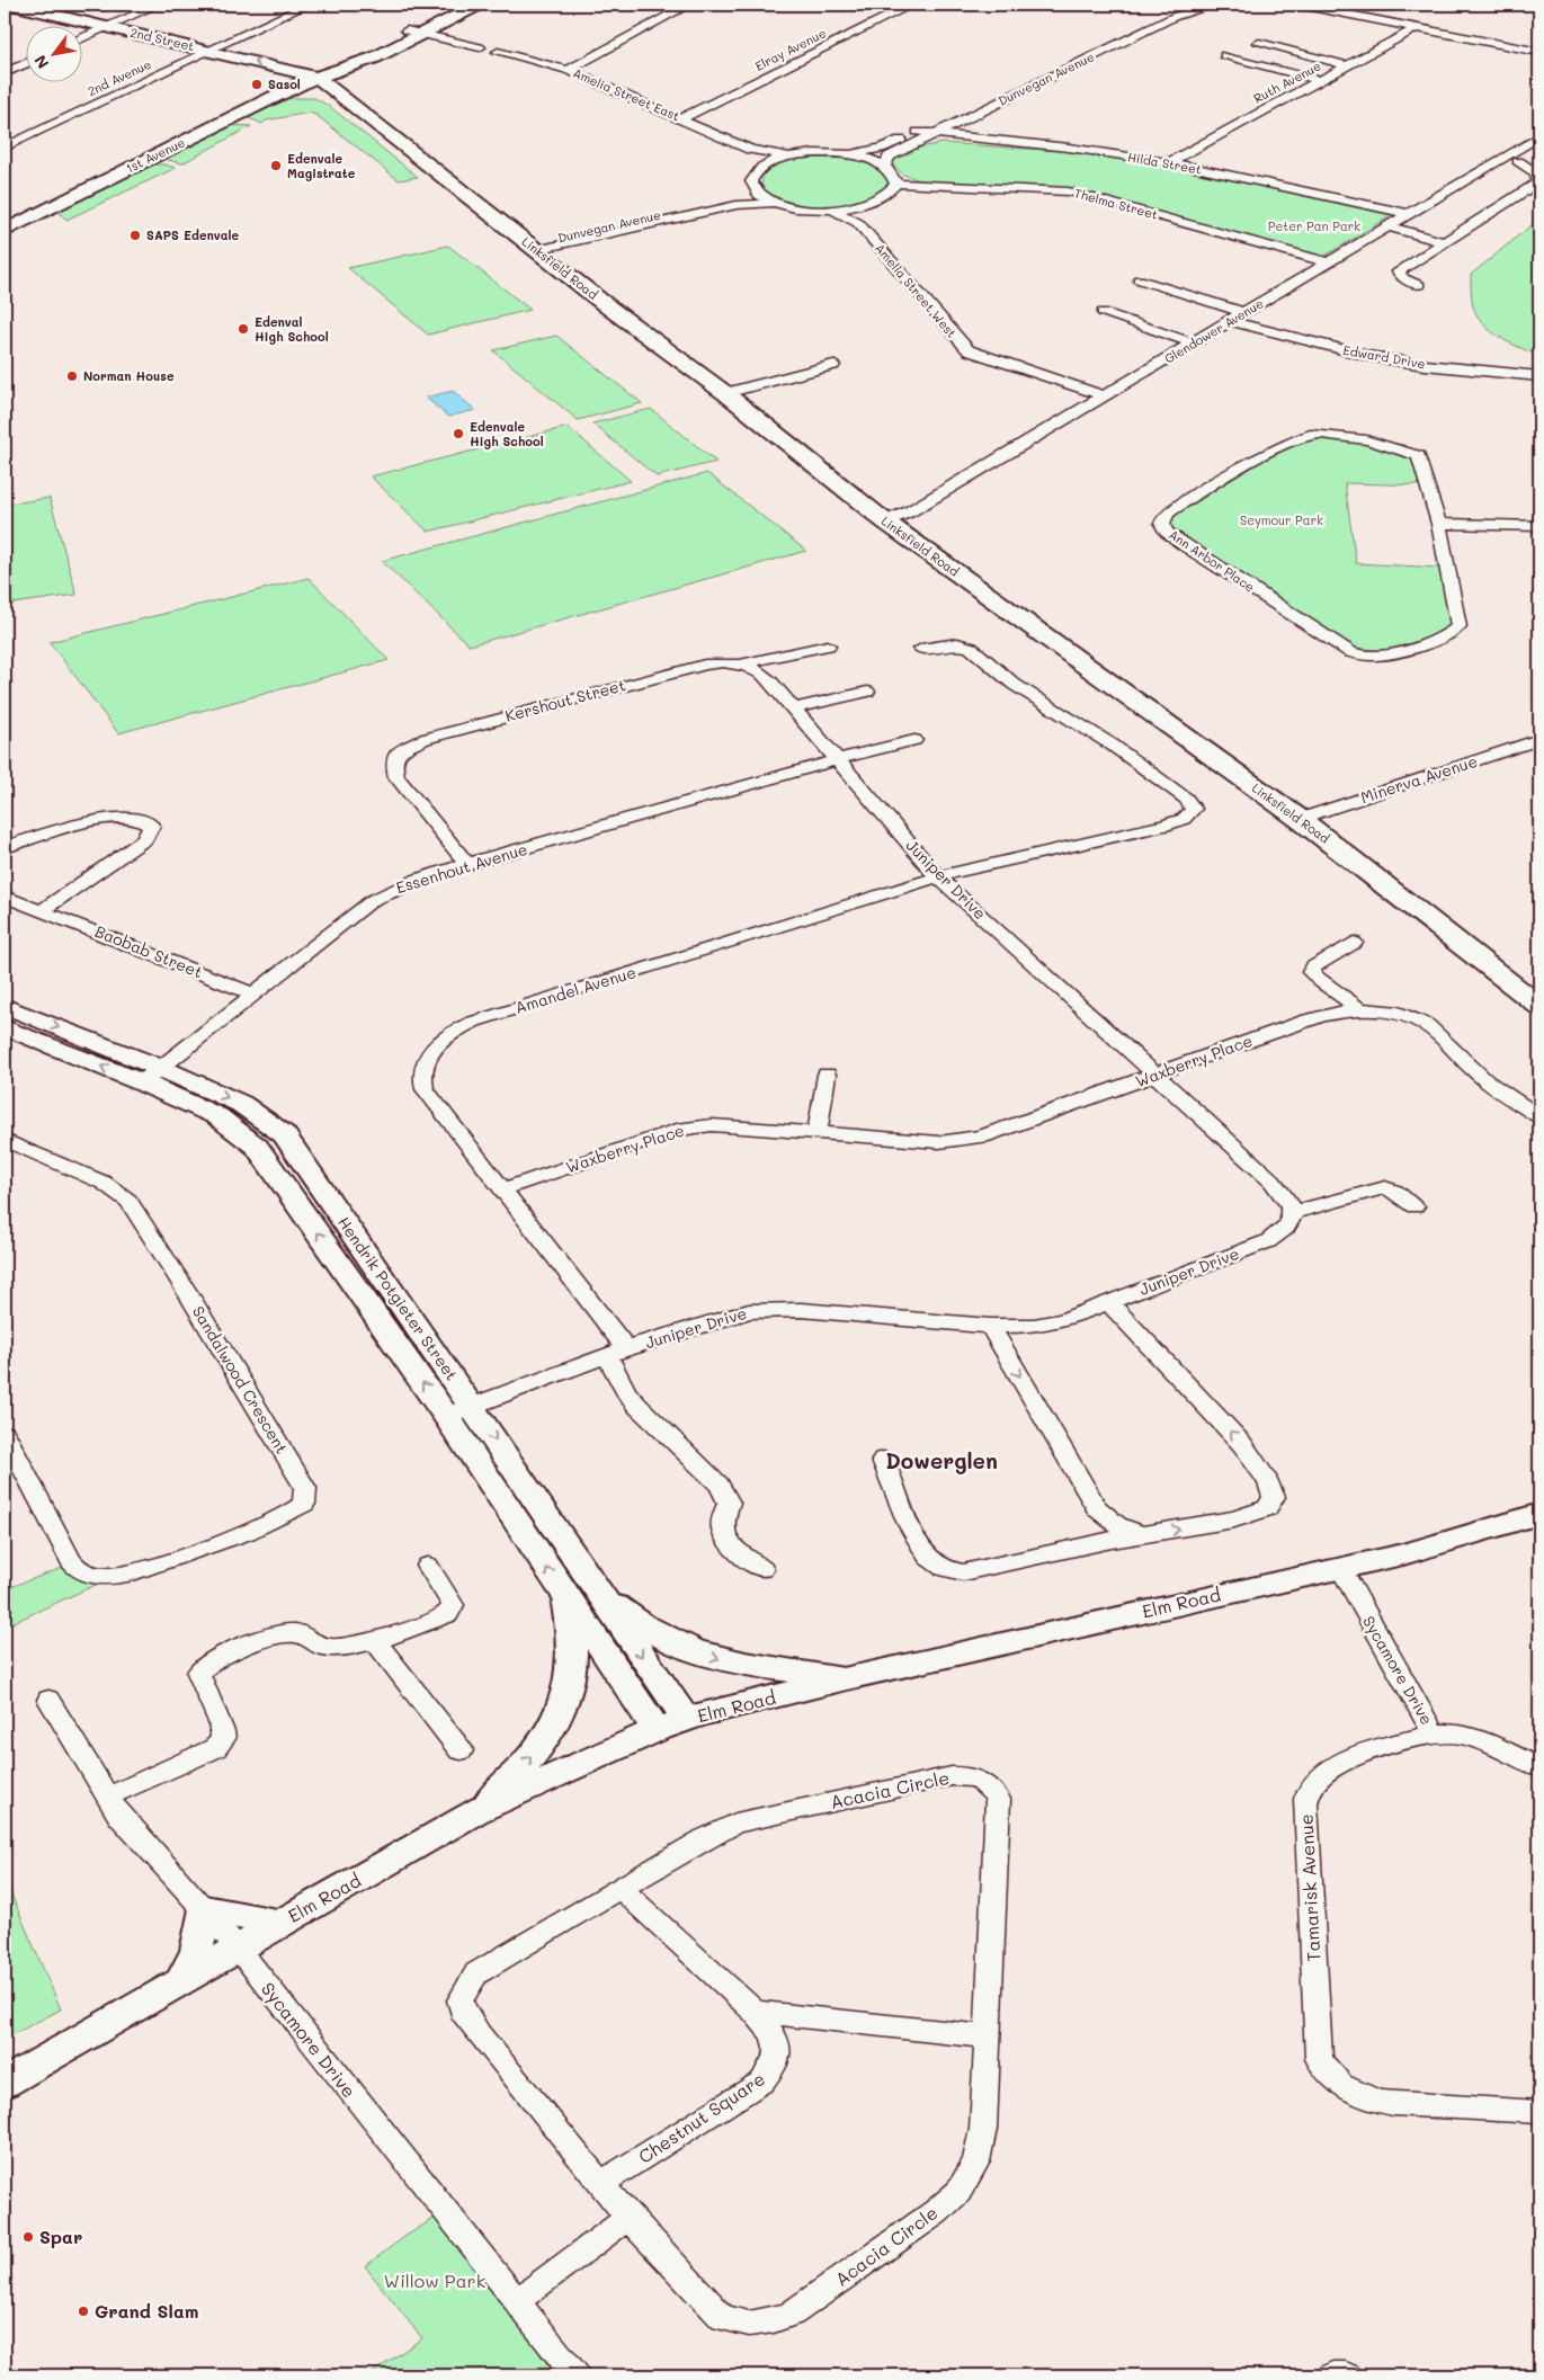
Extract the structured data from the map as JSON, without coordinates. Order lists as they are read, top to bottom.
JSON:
{
  "streets": {
    "main road": ["2nd Street", "1st Avenue", "Linksfield Road"],
    "street": [
      "Elray Avenue",
      "2nd Avenue",
      "Dunvegan Avenue",
      "Ruth Avenue",
      "Amelia Street East",
      "Hilda Street",
      "Thelma Street",
      "Amelia Street West",
      "Glendower Avenue",
      "Edward Drive",
      "Ann Arbor Place",
      "Kershout Street",
      "Minerva Avenue",
      "Essenhout Avenue",
      "Juniper Drive",
      "Baobab Street",
      "Amandel Avenue",
      "Waxberry Place",
      "Hendrik Potgieter Street",
      "Sandalwood Crescent",
      "Elm Road",
      "Sycamore Drive",
      "Acacia Circle",
      "Tamarisk Avenue",
      "Chestnut Square"
    ]
  },
  "crossings": [
    ["2nd Street", "2nd Avenue"],
    ["2nd Street", "1st Avenue"],
    ["2nd Street", "Linksfield Road"],
    ["Elray Avenue", "Amelia Street East"],
    ["Dunvegan Avenue", "Hilda Street"],
    ["Dunvegan Avenue", "Linksfield Road"],
    ["Ruth Avenue", "Hilda Street"],
    ["Hilda Street", "Glendower Avenue"],
    ["Thelma Street", "Glendower Avenue"],
    ["Linksfield Road", "Glendower Avenue"],
    ["Linksfield Road", "Minerva Avenue"],
    ["Amelia Street West", "Glendower Avenue"],
    ["Glendower Avenue", "Edward Drive"],
    ["Kershout Street", "Essenhout Avenue"],
    ["Kershout Street", "Juniper Drive"],
    ["Essenhout Avenue", "Juniper Drive"],
    ["Essenhout Avenue", "Baobab Street"],
    ["Essenhout Avenue", "Hendrik Potgieter Street"],
    ["Juniper Drive", "Amandel Avenue"],
    ["Juniper Drive", "Waxberry Place"],
    ["Juniper Drive", "Hendrik Potgieter Street"],
    ["Amandel Avenue", "Waxberry Place"],
    ["Hendrik Potgieter Street", "Elm Road"],
    ["Elm Road", "Sycamore Drive"],
    ["Sycamore Drive", "Tamarisk Avenue"],
    ["Acacia Circle", "Chestnut Square"]
  ],
  "districts": ["Dowerglen"],
  "parks": ["Peter Pan Park", "Seymour Park", "Willow Park"],
  "places": [
    "Sasol",
    "Edenvale Magistrate",
    "SAPS Edenvale",
    "Edenval High School",
    "Norman House",
    "Edenvale High School",
    "Spar",
    "Grand Slam"
  ],
  "north": "bottom left"
}
